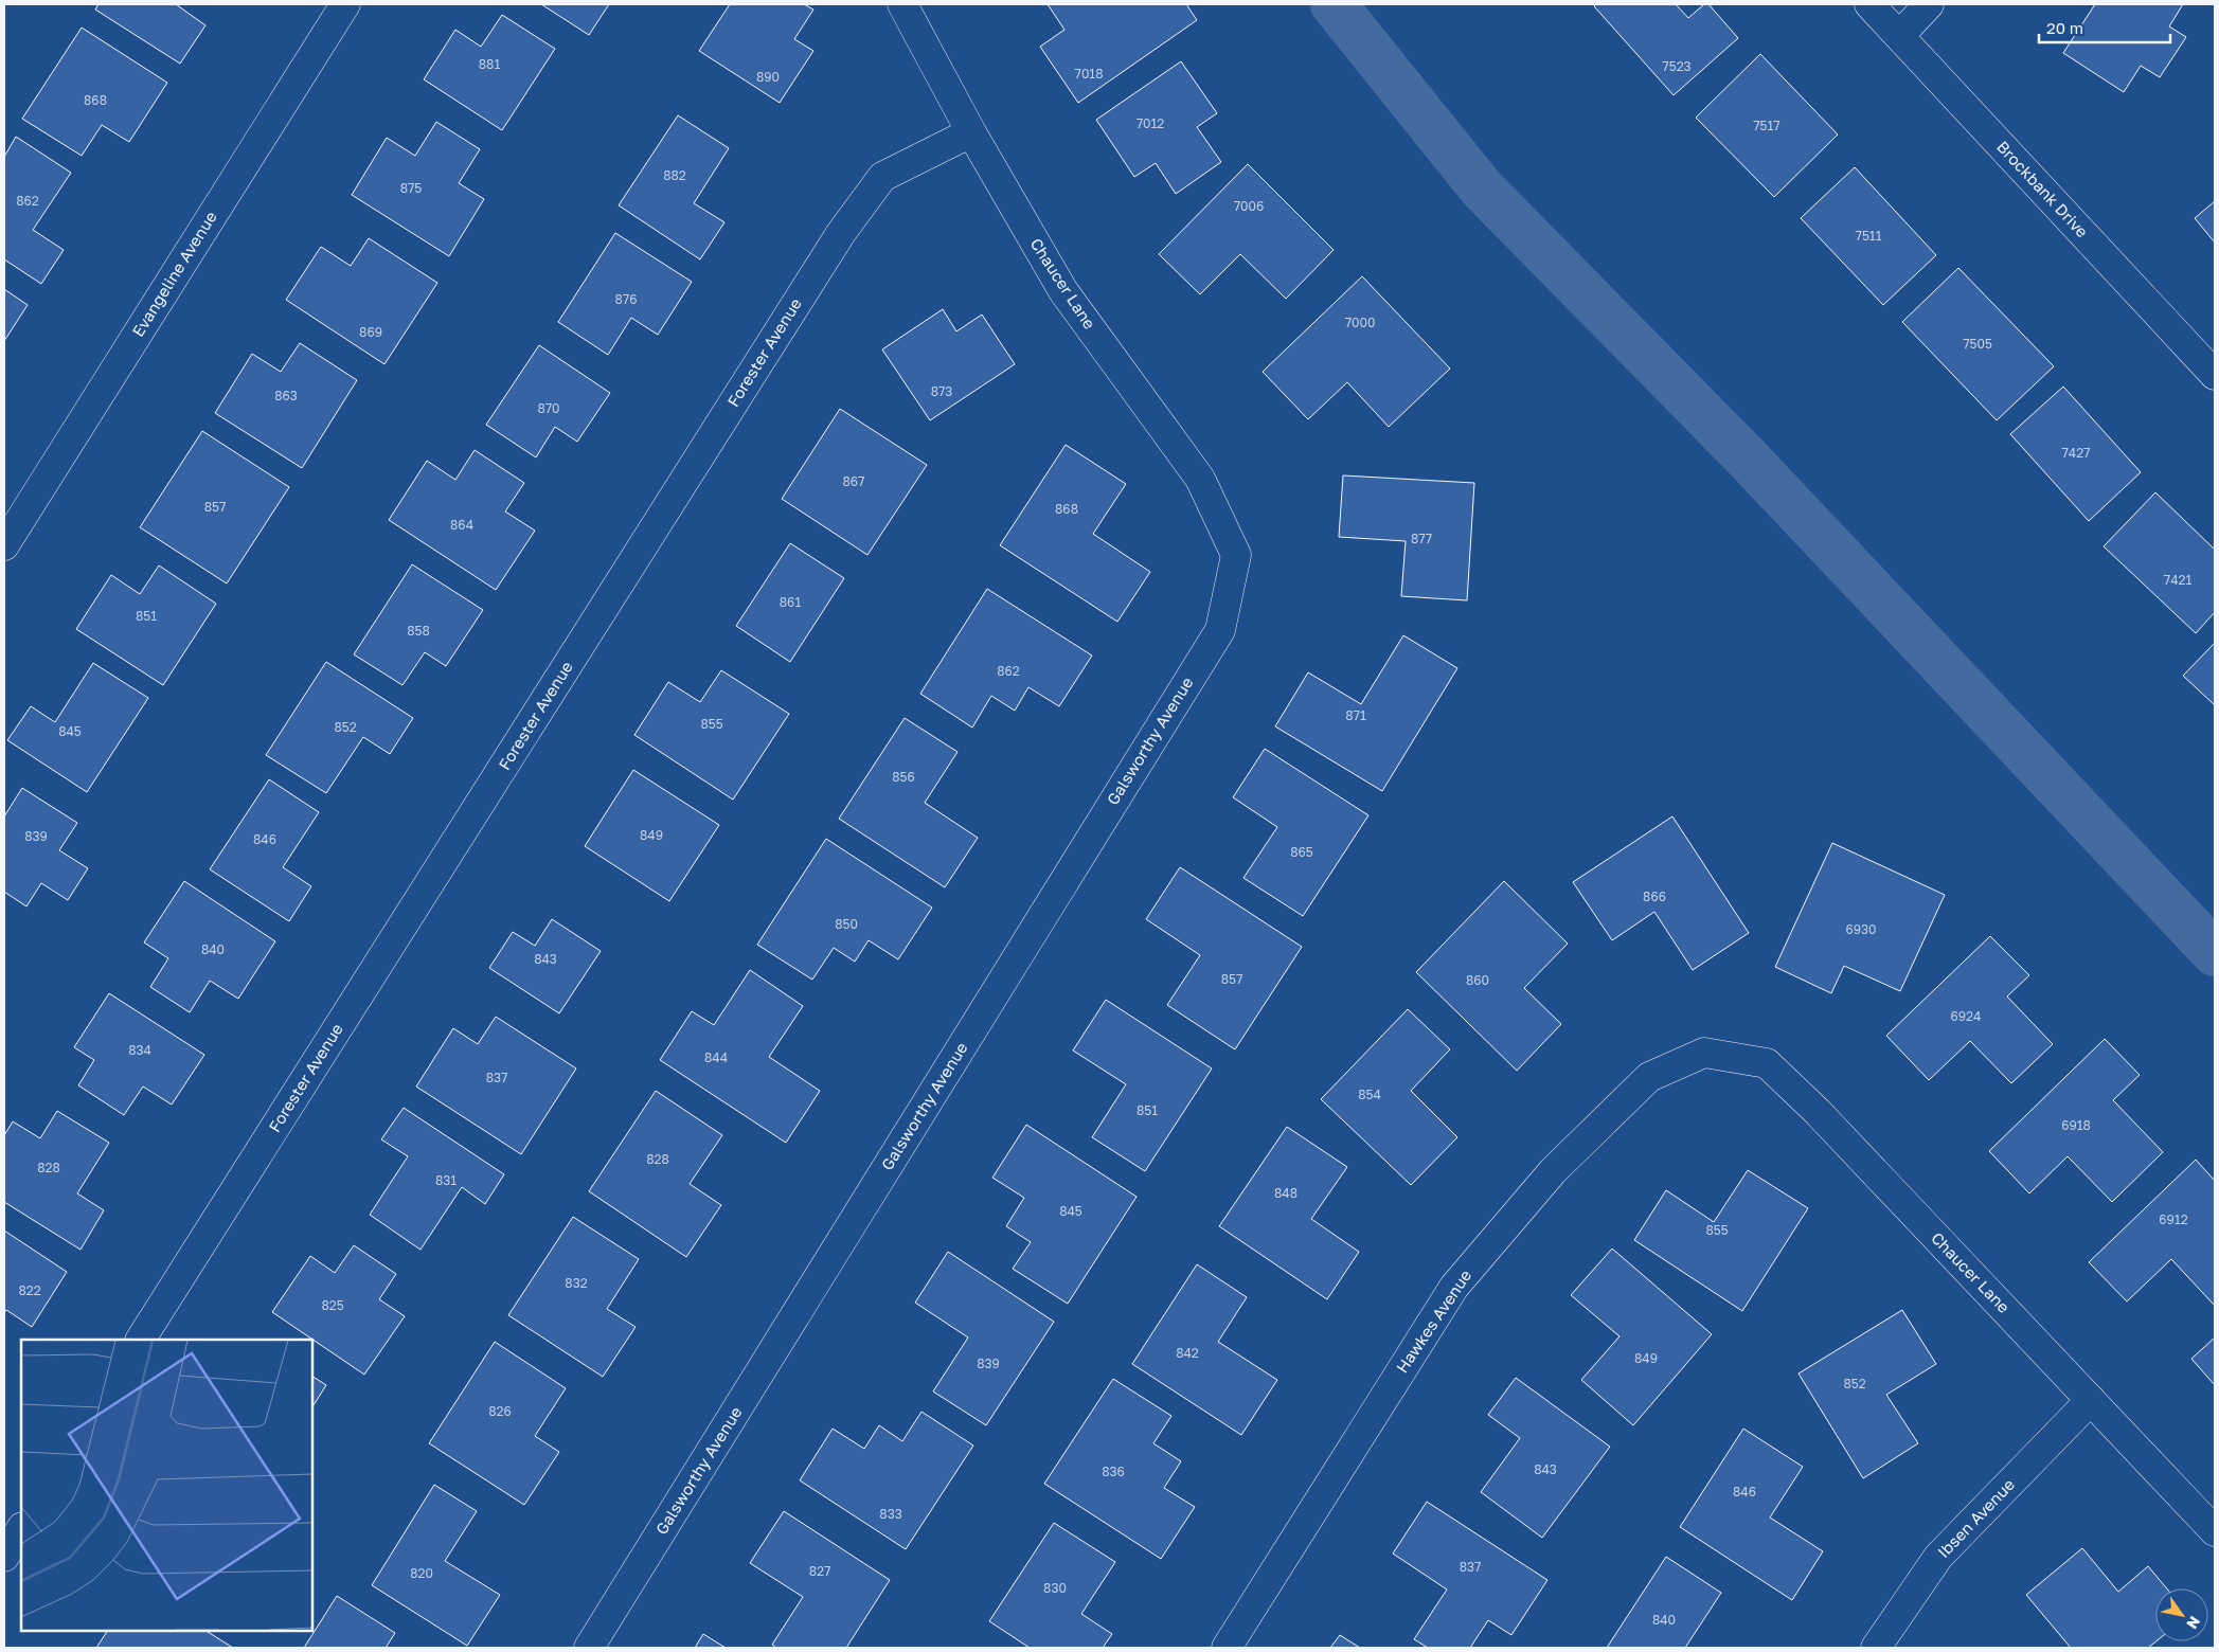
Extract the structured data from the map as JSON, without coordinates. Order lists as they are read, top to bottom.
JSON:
{
  "streets": {
    "street": [
      "Brockbank Drive",
      "Evangeline Avenue",
      "Chaucer Lane",
      "Forester Avenue",
      "Galsworthy Avenue",
      "Hawkes Avenue",
      "Ibsen Avenue"
    ]
  },
  "crossings": [
    ["Chaucer Lane", "Forester Avenue"],
    ["Chaucer Lane", "Galsworthy Avenue"],
    ["Chaucer Lane", "Hawkes Avenue"],
    ["Chaucer Lane", "Ibsen Avenue"]
  ],
  "house_numbers": [
    "881",
    "7523",
    "7018",
    "890",
    "868",
    "7012",
    "7517",
    "882",
    "875",
    "862",
    "7006",
    "7511",
    "876",
    "7000",
    "869",
    "7505",
    "873",
    "863",
    "870",
    "7427",
    "867",
    "857",
    "868",
    "864",
    "877",
    "7421",
    "861",
    "851",
    "858",
    "862",
    "871",
    "855",
    "852",
    "845",
    "856",
    "849",
    "839",
    "846",
    "865",
    "866",
    "850",
    "6930",
    "840",
    "843",
    "857",
    "860",
    "6924",
    "834",
    "844",
    "837",
    "854",
    "851",
    "6918",
    "828",
    "828",
    "831",
    "848",
    "845",
    "6912",
    "855",
    "832",
    "822",
    "825",
    "842",
    "849",
    "839",
    "852",
    "826",
    "843",
    "836",
    "846",
    "833",
    "837",
    "827",
    "820",
    "830",
    "840"
  ],
  "scale_bar": "20 m",
  "north": "bottom right"
}
